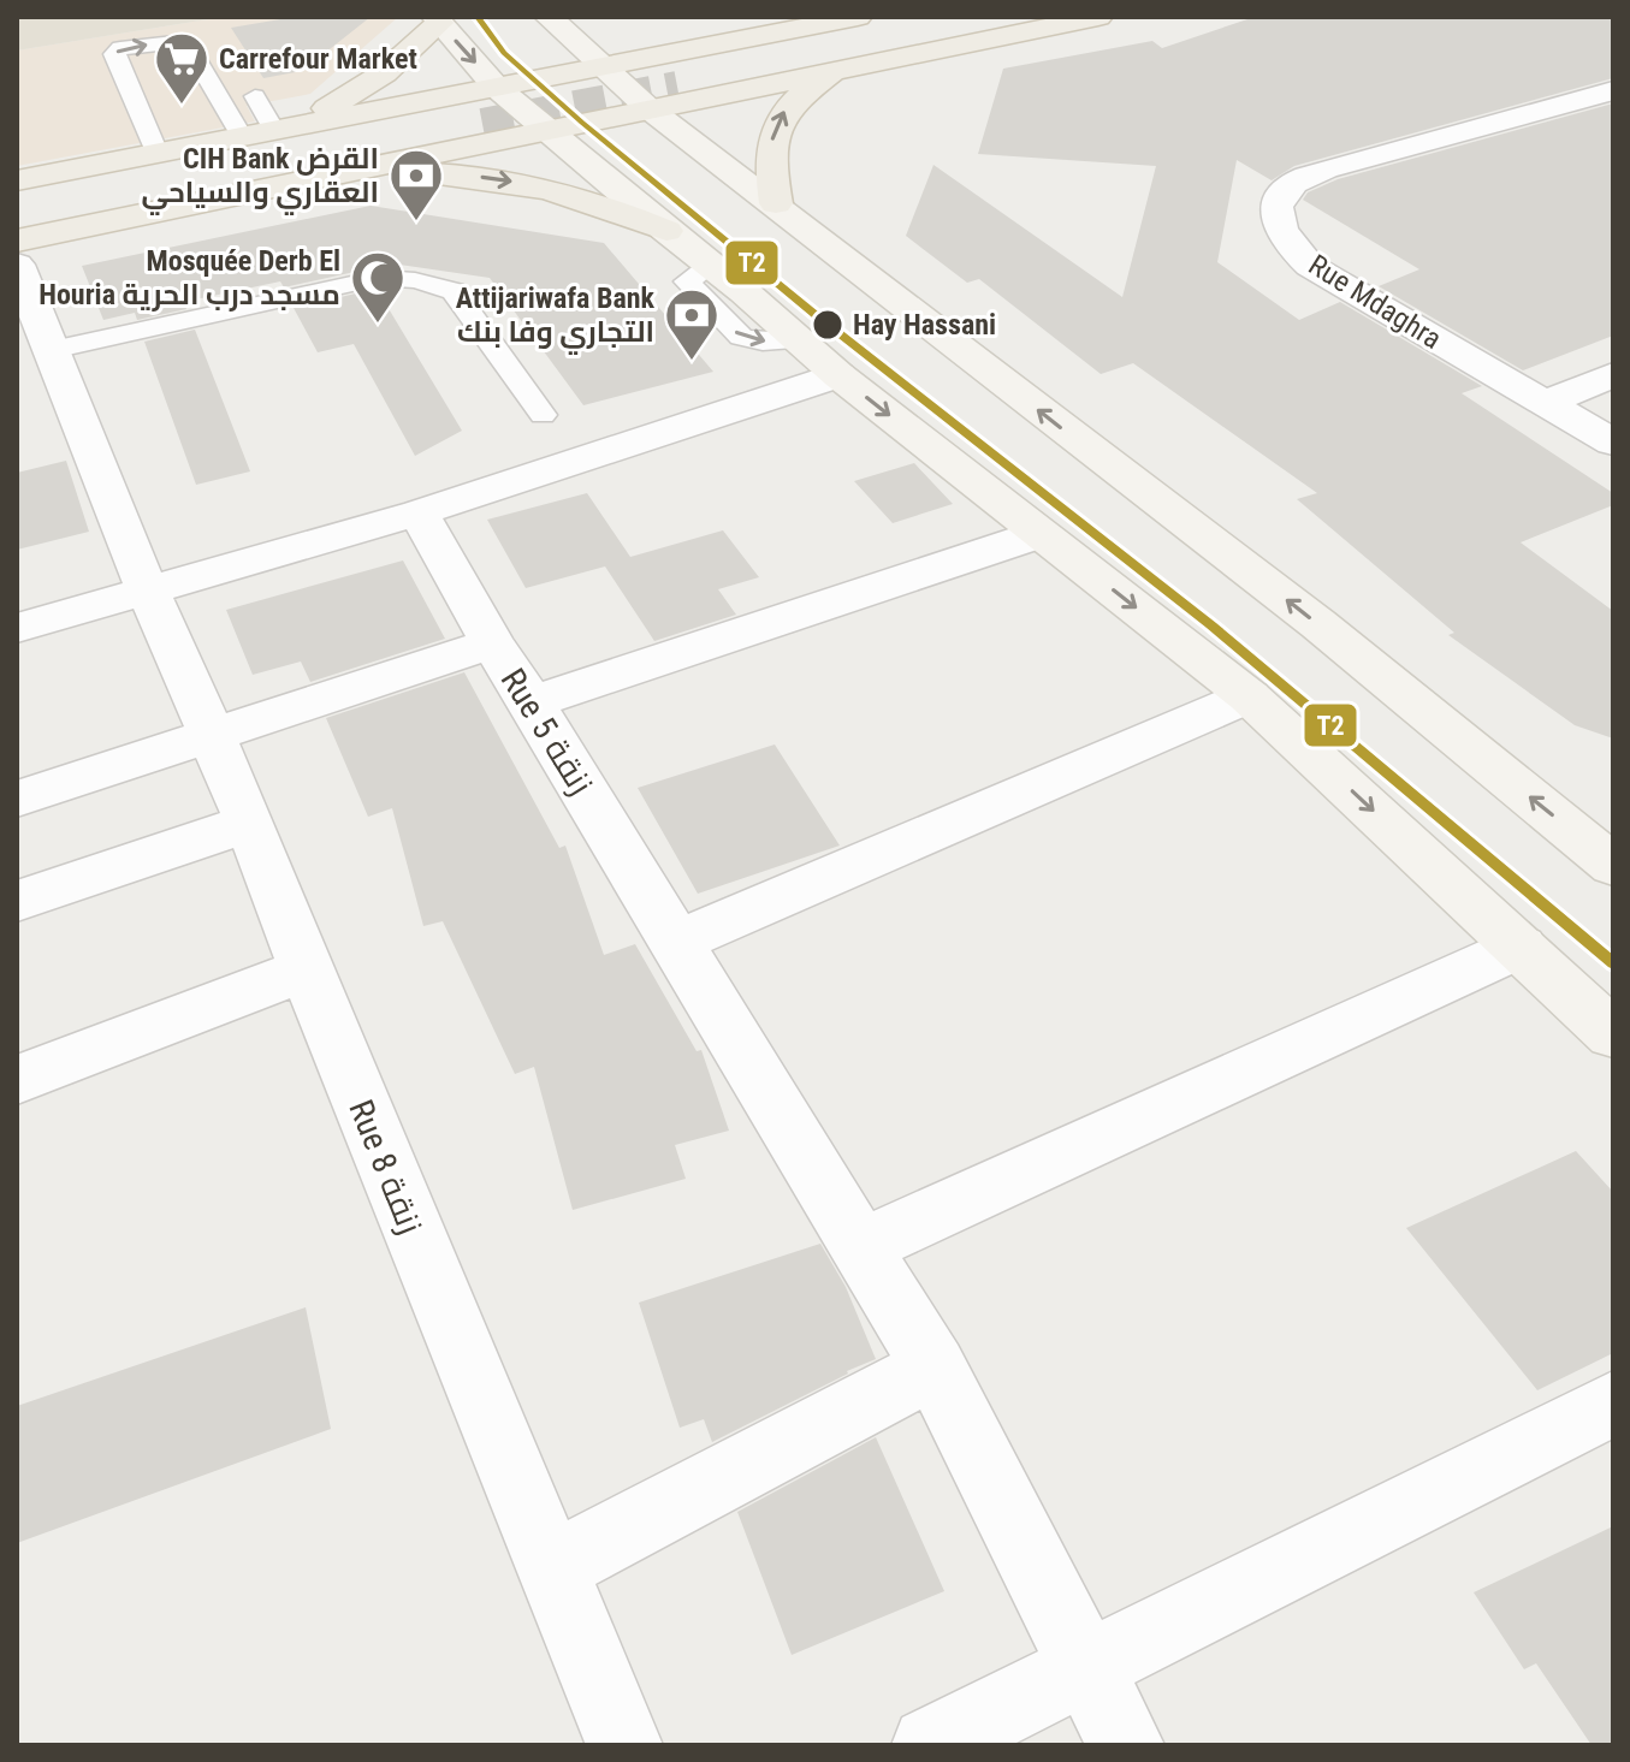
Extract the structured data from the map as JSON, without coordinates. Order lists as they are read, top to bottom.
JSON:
{
  "streets": {
    "street": ["Rue Mdaghra", "Rue 5 زنقة", "Rue 8 زنقة"]
  },
  "crossings": [
    ["Rue 5 زنقة", "Rue 8 زنقة"]
  ],
  "places": {
    "supermarket": ["Carrefour Market"],
    "bank": ["CIH Bank القرض العقاري والسياحي", "Attijariwafa Bank التجاري وفا بنك"],
    "other": ["Hay Hassani"],
    "mosque": ["Mosquée Derb El Houria مسجد درب الحرية"]
  },
  "lines": ["transit line T2"]
}
